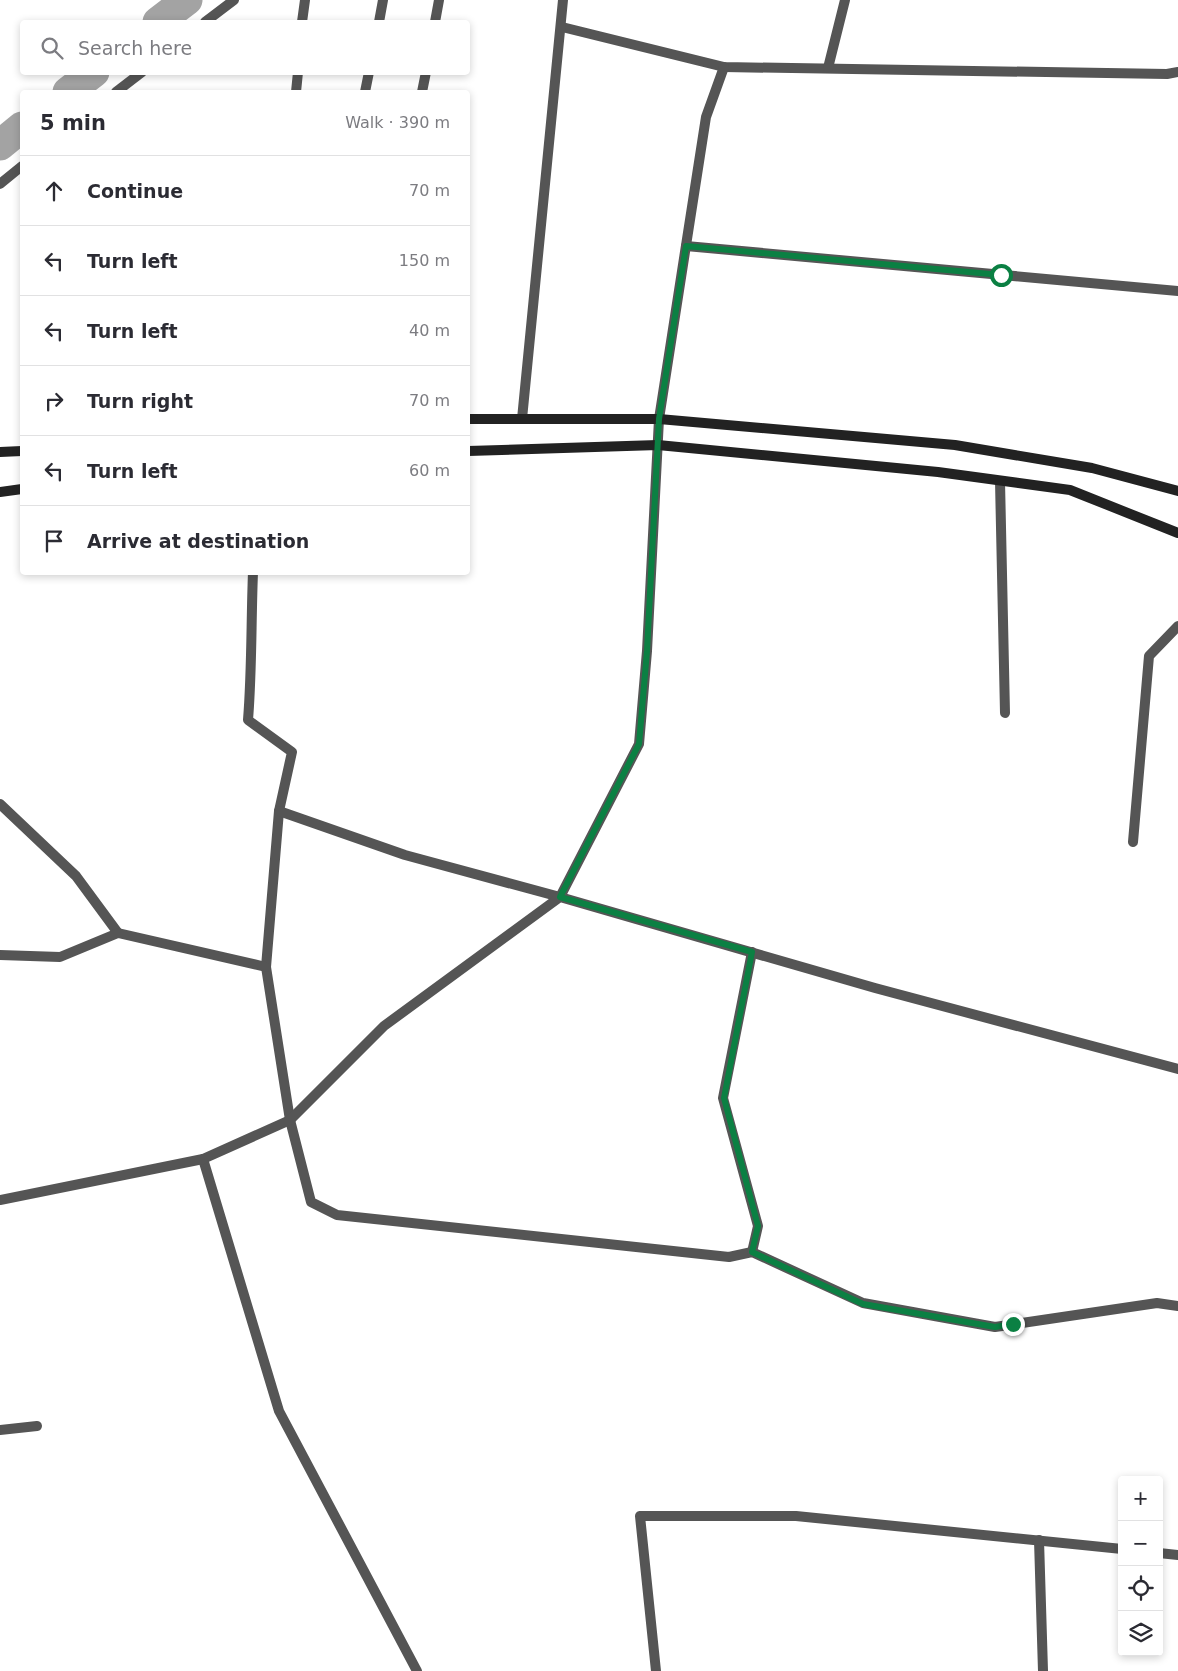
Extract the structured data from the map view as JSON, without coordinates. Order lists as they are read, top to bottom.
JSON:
{
  "page": {
    "search": "Search here",
    "heading": ["5 min", "Walk · 390 m"],
    "list": [
      ["Continue", "70 m"],
      ["Turn left", "150 m"],
      ["Turn left", "40 m"],
      ["Turn right", "70 m"],
      ["Turn left", "60 m"],
      "Arrive at destination"
    ],
    "map_buttons": ["+", "−"]
  }
}
